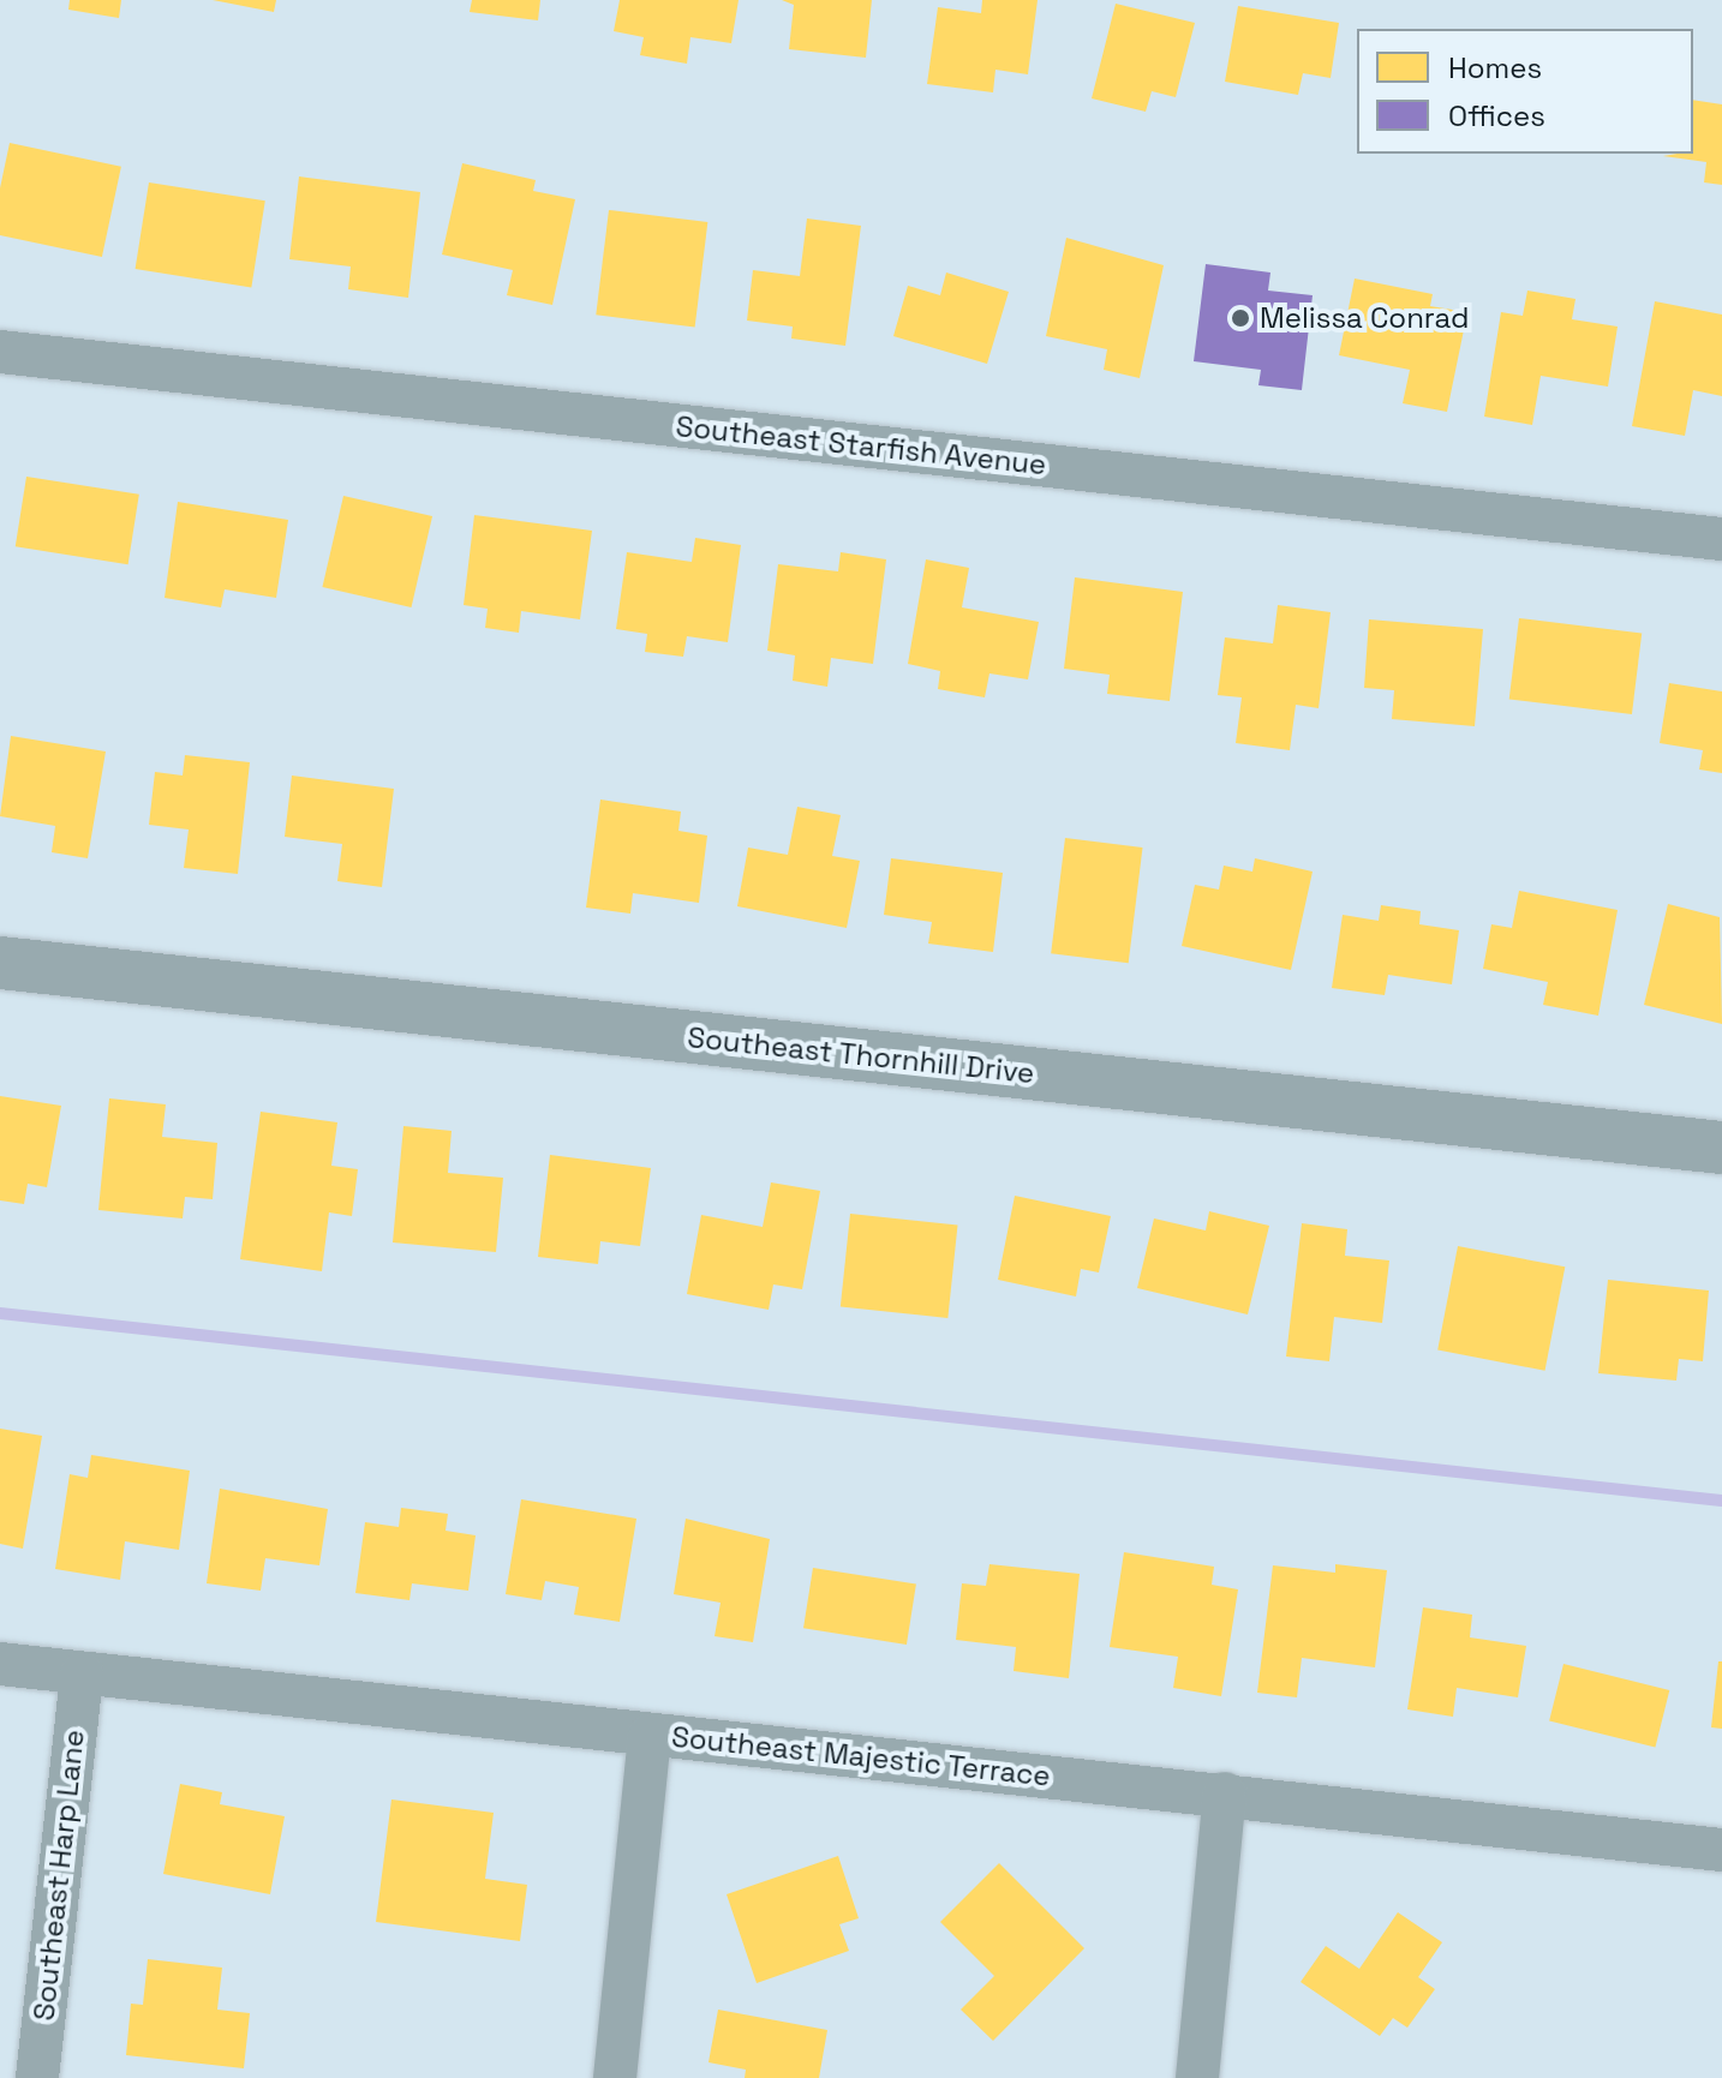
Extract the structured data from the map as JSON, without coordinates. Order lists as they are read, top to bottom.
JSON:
{
  "streets": {
    "street": [
      "Southeast Starfish Avenue",
      "Southeast Thornhill Drive",
      "Southeast Majestic Terrace",
      "Southeast Harp Lane"
    ]
  },
  "crossings": [
    ["Southeast Majestic Terrace", "Southeast Harp Lane"]
  ],
  "places": ["Melissa Conrad"],
  "legend": ["Homes", "Offices"]
}
